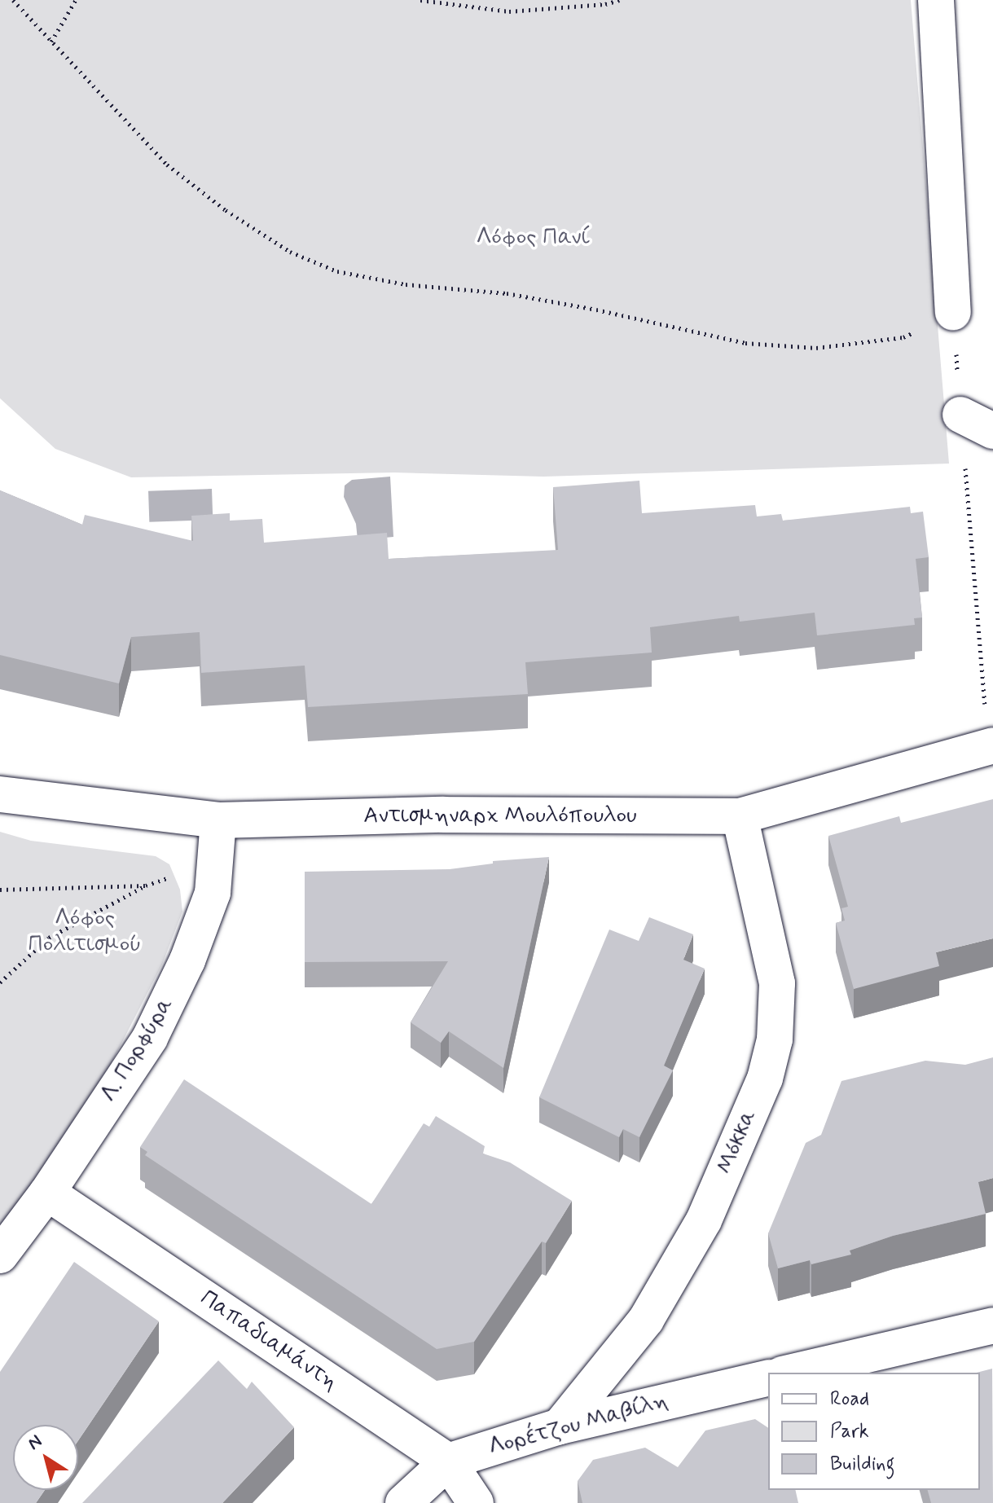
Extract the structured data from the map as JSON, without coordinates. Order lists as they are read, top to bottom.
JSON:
{
  "streets": {
    "street": [
      "Αντισμηναρχ Μουλόπουλου",
      "Λ. Πορφύρα",
      "Μόκκα",
      "Παπαδιαμάντη",
      "Λορέτζου Μαβίλη"
    ]
  },
  "crossings": [
    ["Αντισμηναρχ Μουλόπουλου", "Λ. Πορφύρα"],
    ["Αντισμηναρχ Μουλόπουλου", "Μόκκα"],
    ["Λ. Πορφύρα", "Παπαδιαμάντη"],
    ["Μόκκα", "Λορέτζου Μαβίλη"],
    ["Παπαδιαμάντη", "Λορέτζου Μαβίλη"]
  ],
  "parks": ["Λόφος Πανί", "Λόφος Πολιτισμού"],
  "legend": ["Road", "Park", "Building"],
  "north": "top left"
}
